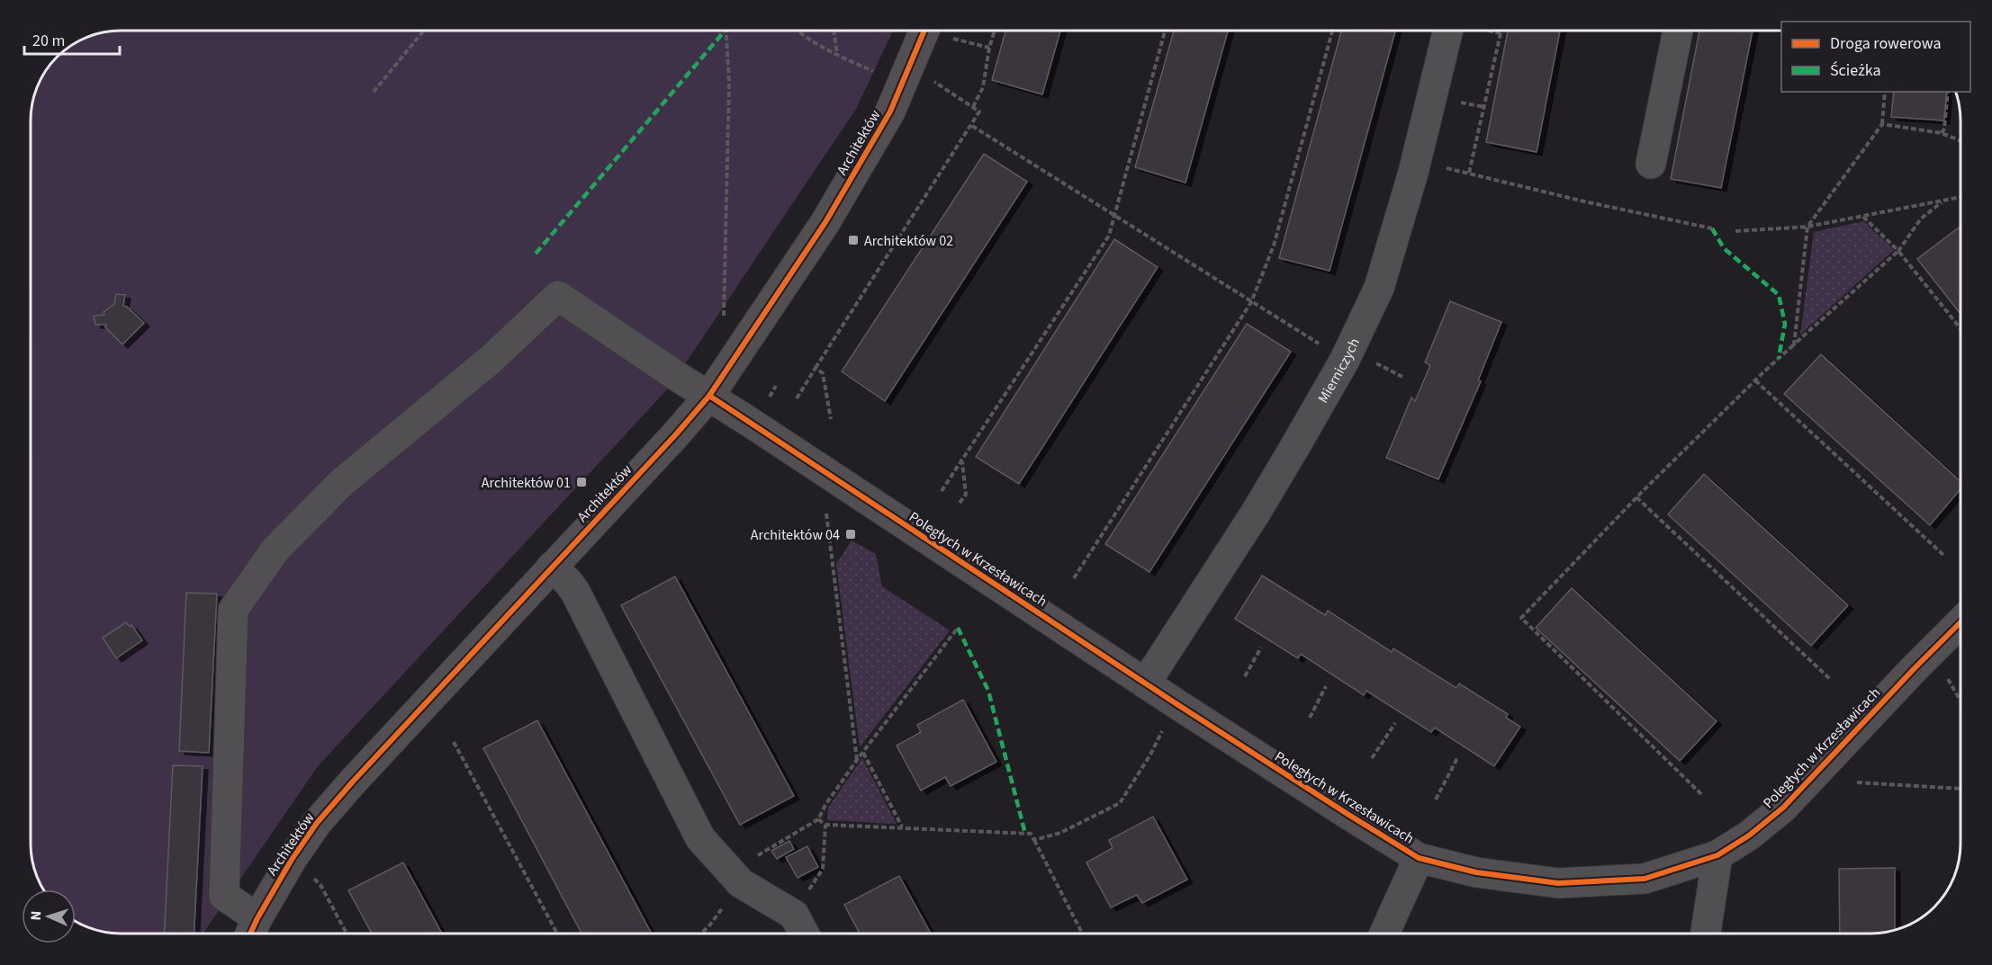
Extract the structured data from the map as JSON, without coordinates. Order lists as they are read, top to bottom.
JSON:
{
  "streets": {
    "street": ["Architektów", "Mierniczych", "Poległych w Krzesławicach"]
  },
  "crossings": [
    ["Architektów", "Poległych w Krzesławicach"],
    ["Mierniczych", "Poległych w Krzesławicach"]
  ],
  "places": {
    "transit": ["Architektów 02", "Architektów 01", "Architektów 04"]
  },
  "legend": ["Droga rowerowa", "Ścieżka"],
  "scale_bar": "20 m",
  "north": "left"
}
